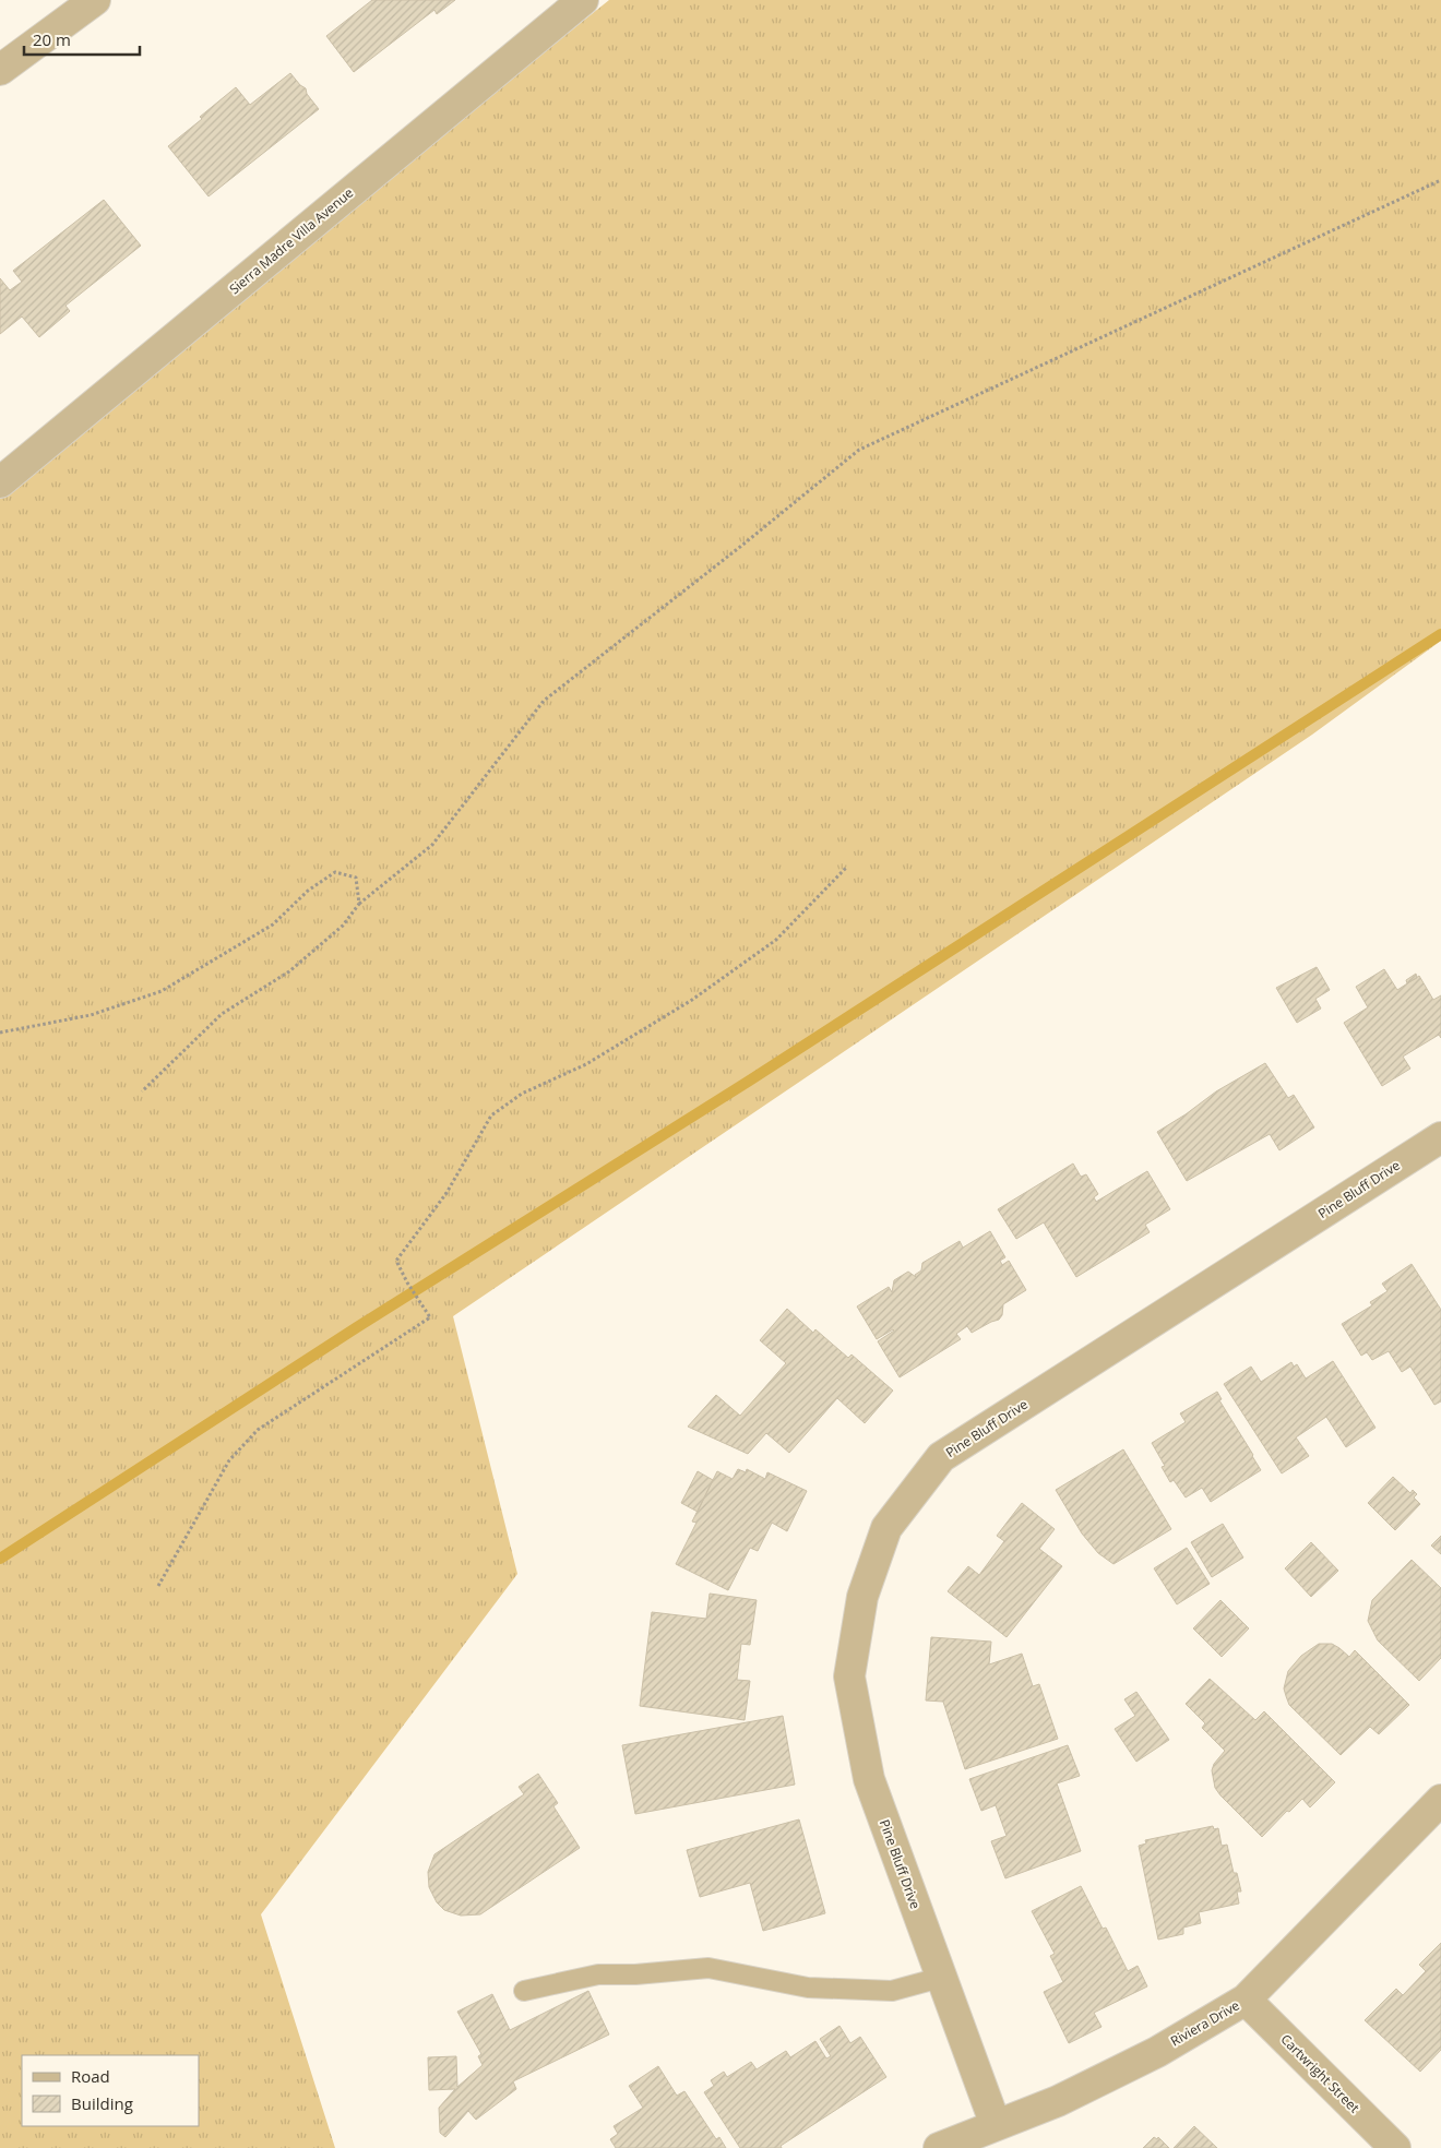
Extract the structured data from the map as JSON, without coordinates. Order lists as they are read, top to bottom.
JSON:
{
  "streets": {
    "street": [
      "Sierra Madre Villa Avenue",
      "Pine Bluff Drive",
      "Riviera Drive",
      "Cartwright Street"
    ]
  },
  "crossings": [
    ["Pine Bluff Drive", "Riviera Drive"],
    ["Riviera Drive", "Cartwright Street"]
  ],
  "legend": ["Road", "Building"],
  "scale_bar": "20 m"
}
